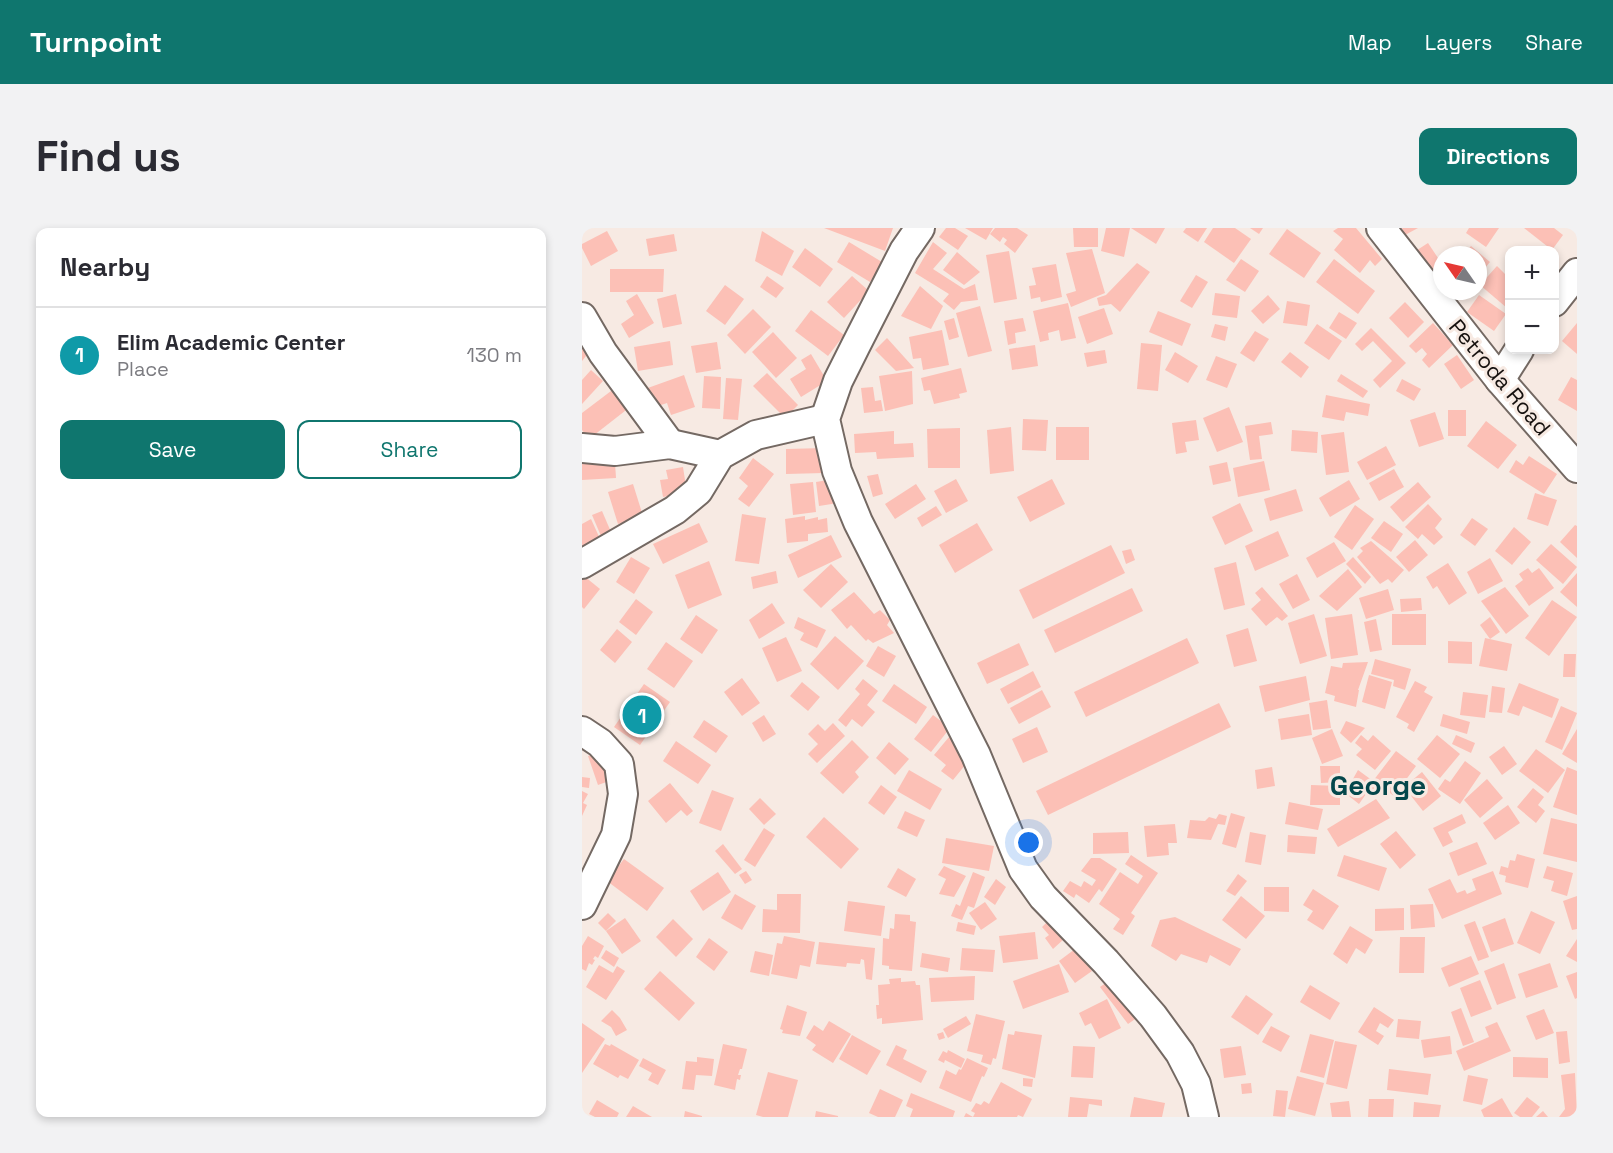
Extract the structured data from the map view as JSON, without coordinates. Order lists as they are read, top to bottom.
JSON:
{
  "streets": {
    "street": ["Petroda Road"]
  },
  "districts": ["George"],
  "north": "top left",
  "page": {
    "header": "Turnpoint",
    "nav": ["Map", "Layers", "Share"],
    "buttons": [
      "Directions",
      ["Save", "Share"]
    ],
    "title": "Find us",
    "heading": "Nearby",
    "map_buttons": ["+", "−"],
    "list": [
      {
        "mark": "1",
        "name": "Elim Academic Center",
        "note": "Place",
        "value": "130 m"
      }
    ],
    "pins": "1"
  }
}
